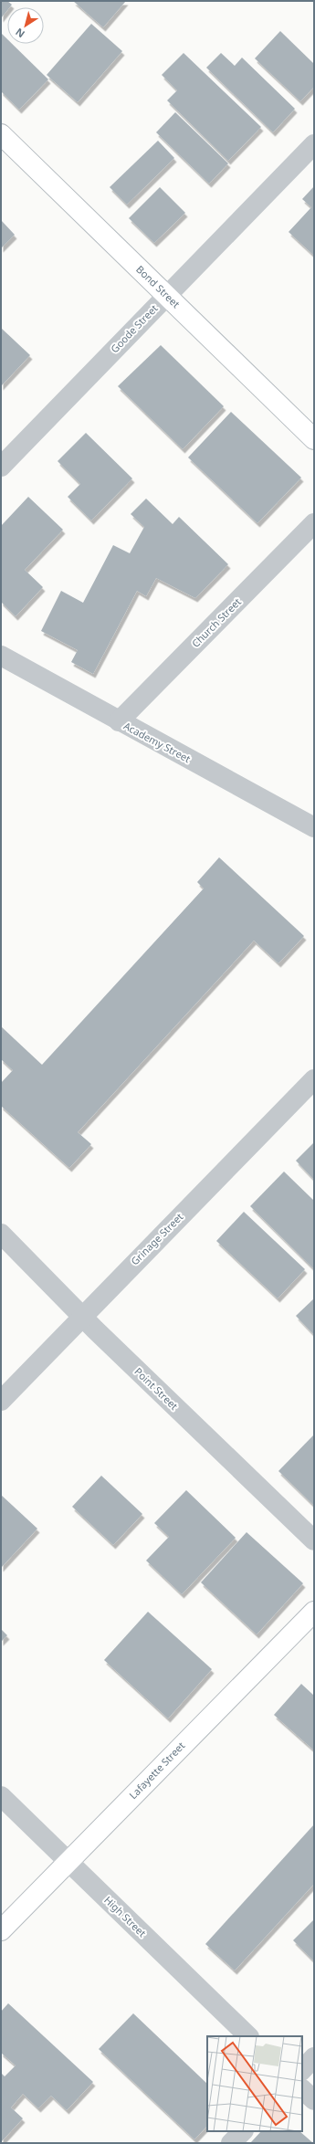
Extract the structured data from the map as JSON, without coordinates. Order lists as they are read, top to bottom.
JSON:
{
  "streets": {
    "street": [
      "Bond Street",
      "Goode Street",
      "Church Street",
      "Academy Street",
      "Grinage Street",
      "Point Street",
      "Lafayette Street",
      "High Street"
    ]
  },
  "crossings": [
    ["Bond Street", "Goode Street"],
    ["Church Street", "Academy Street"],
    ["Grinage Street", "Point Street"],
    ["Lafayette Street", "High Street"]
  ],
  "north": "bottom left"
}
